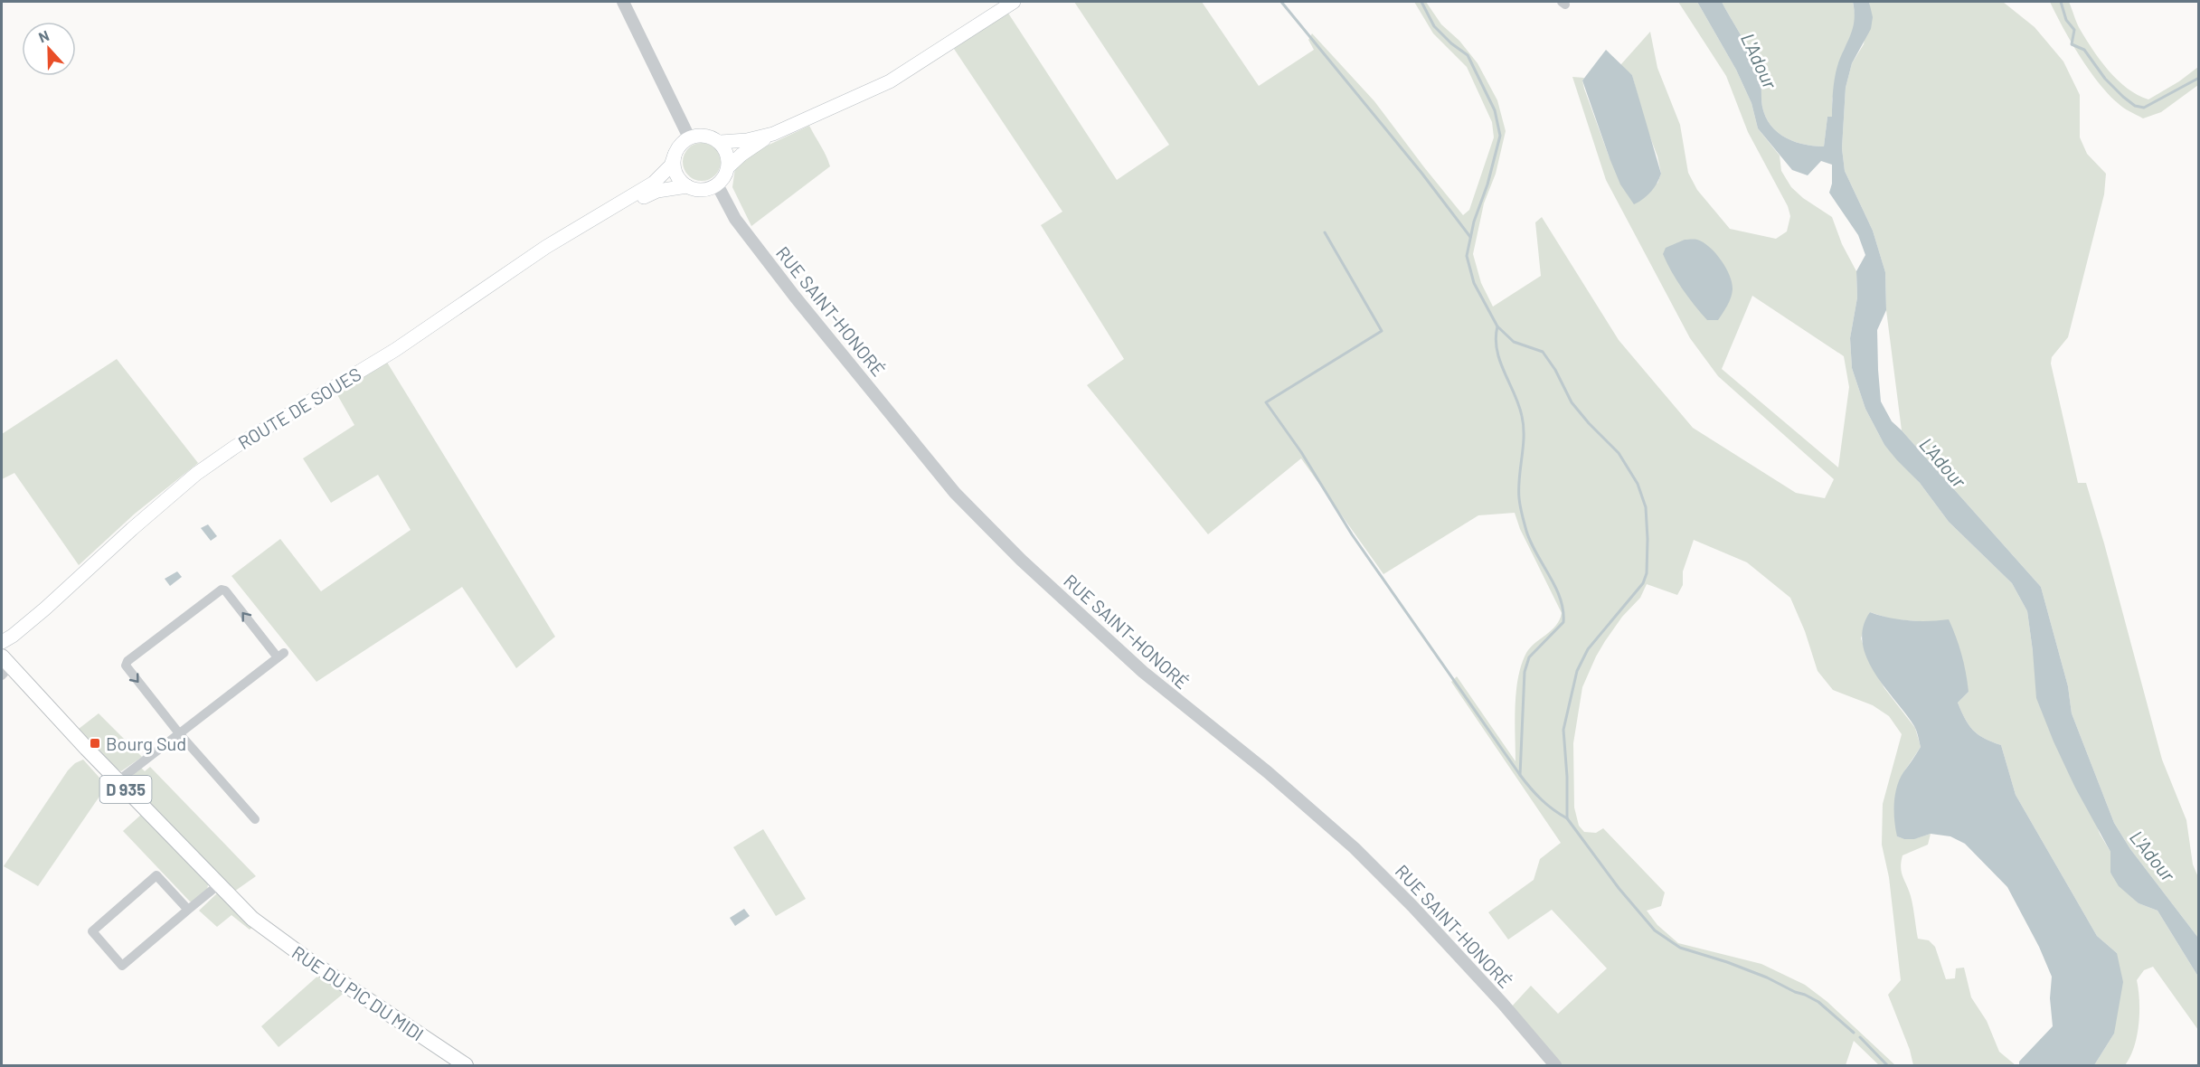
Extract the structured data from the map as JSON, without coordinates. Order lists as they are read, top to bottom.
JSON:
{
  "streets": {
    "main road": ["ROUTE DE SOUES", "D 935", "RUE DU PIC DU MIDI"],
    "street": ["RUE SAINT-HONORÉ"]
  },
  "crossings": [
    ["RUE SAINT-HONORÉ", "ROUTE DE SOUES"],
    ["D 935", "RUE DU PIC DU MIDI"]
  ],
  "water": ["L'Adour"],
  "places": {
    "transit": ["Bourg Sud"]
  },
  "north": "top"
}
